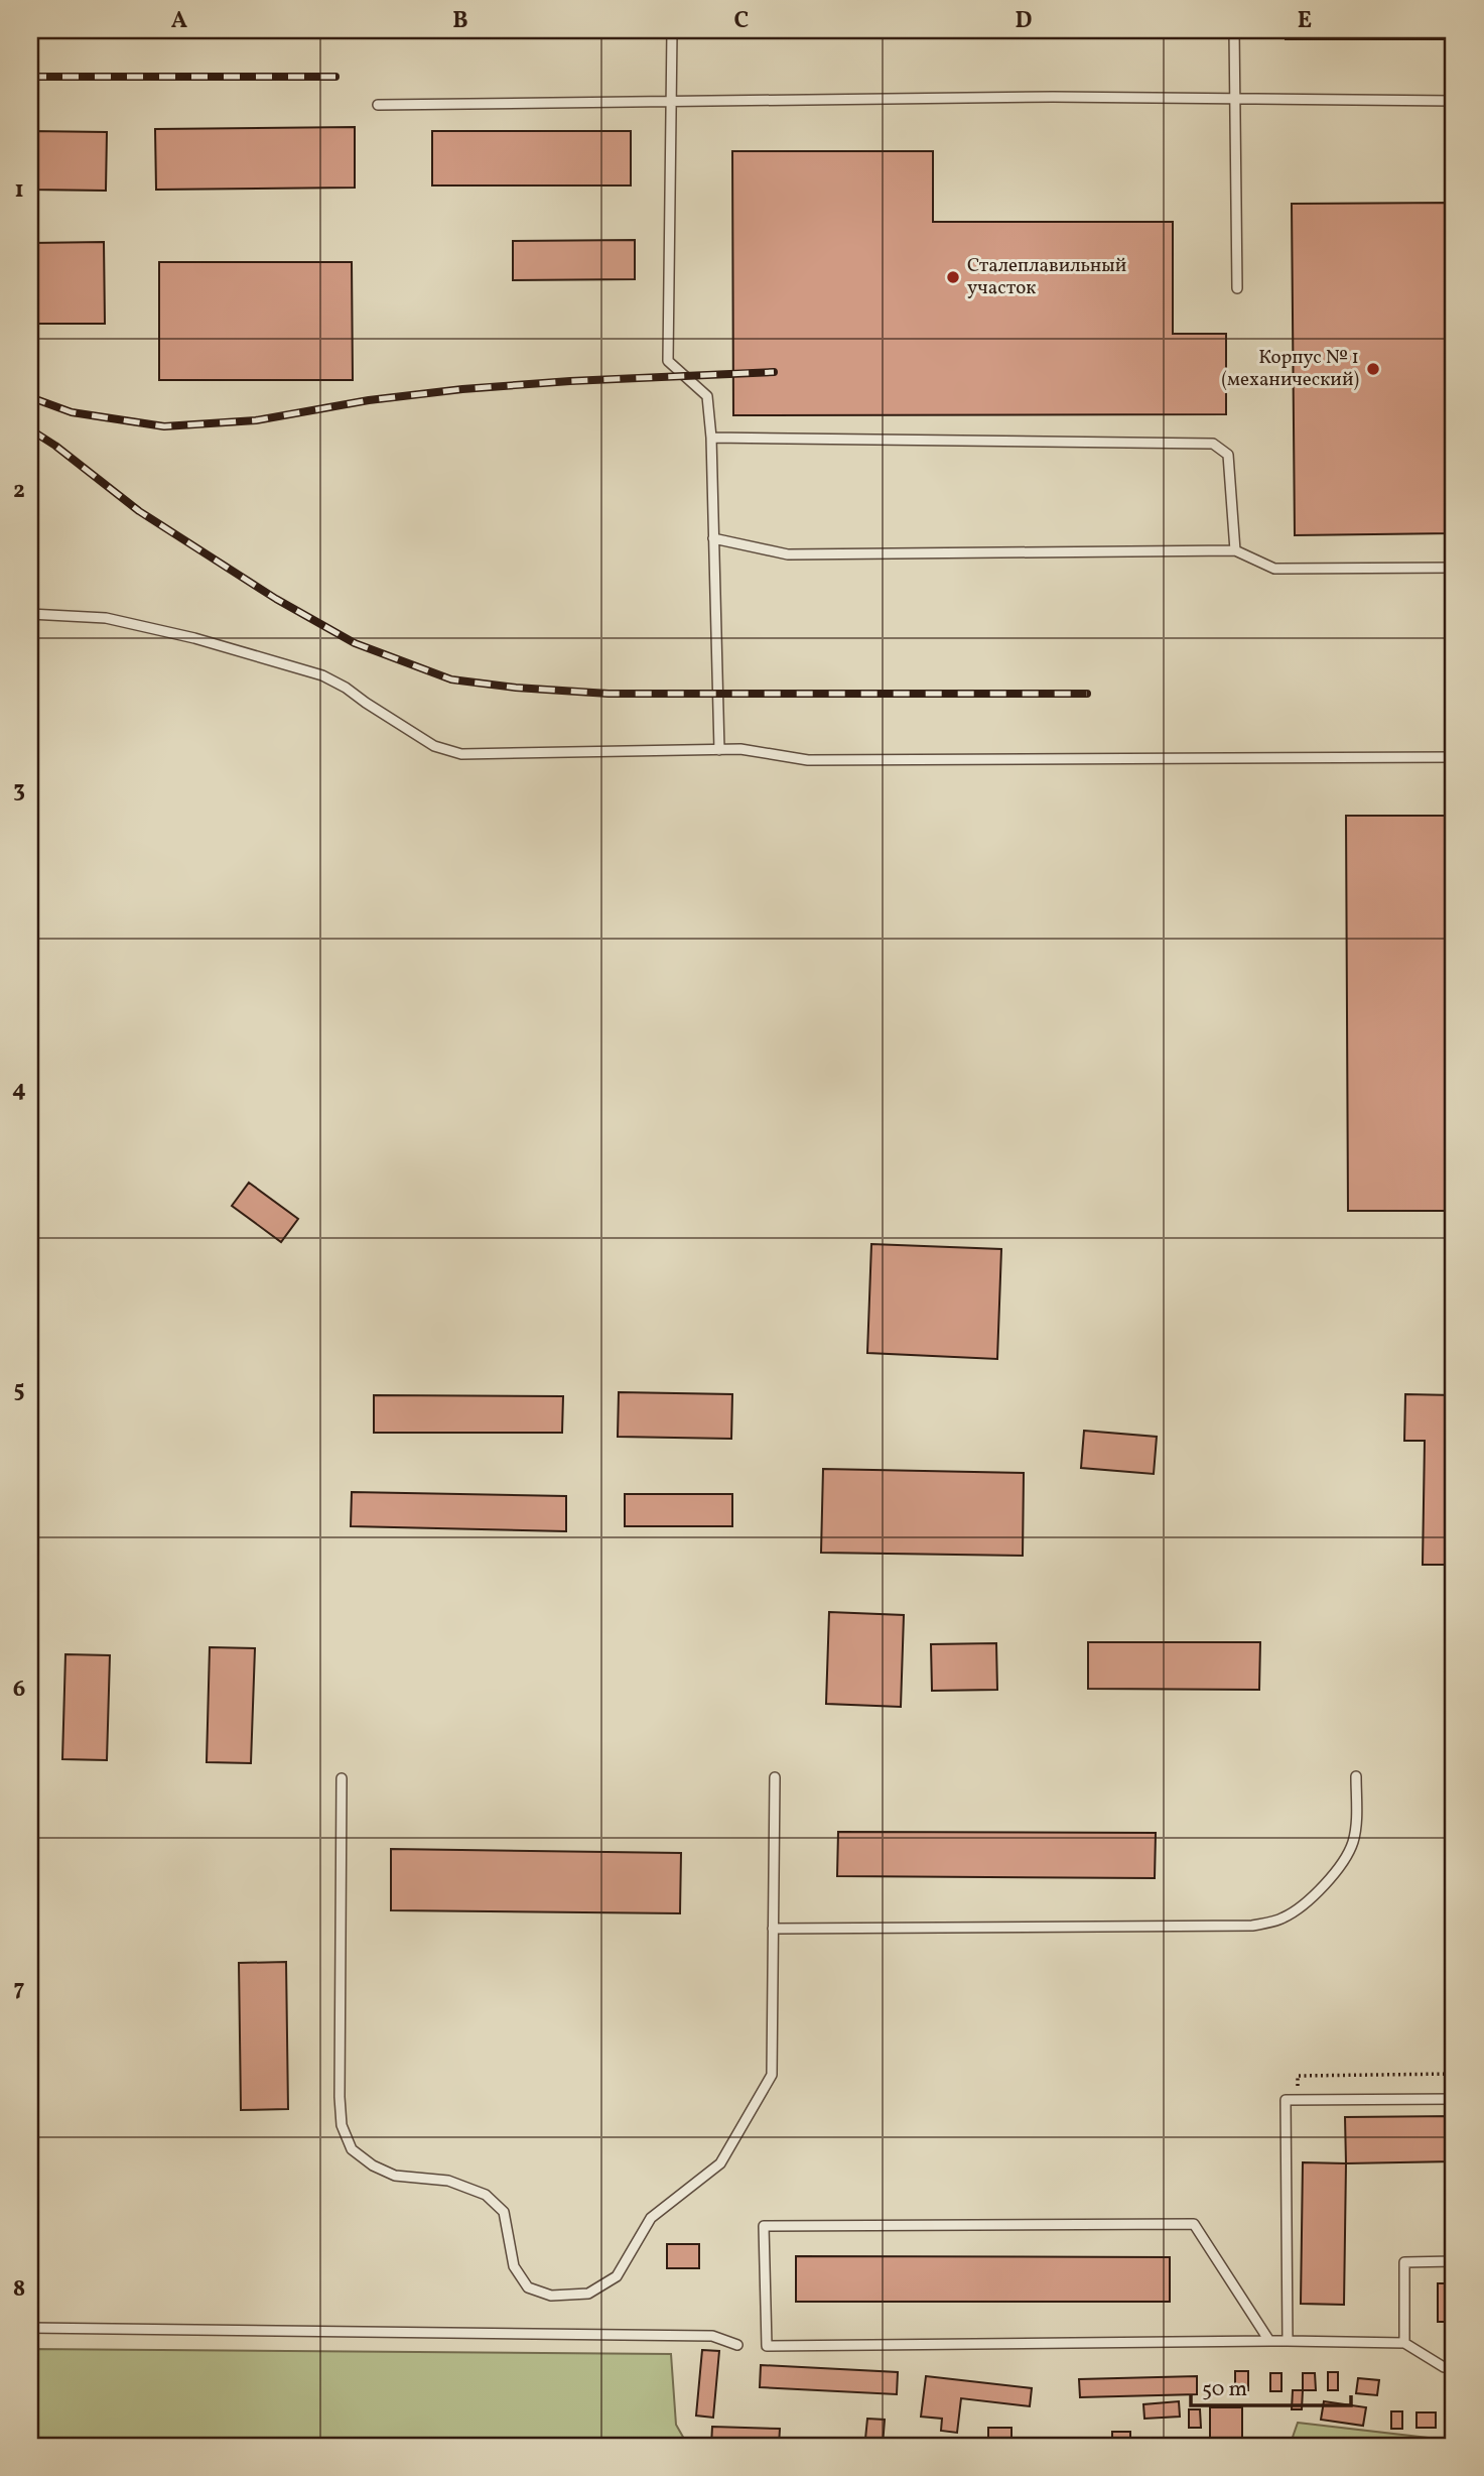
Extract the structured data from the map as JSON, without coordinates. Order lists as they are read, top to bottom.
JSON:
{
  "places": ["Сталеплавильный участок", "Корпус № 1 (механический)"],
  "scale_bar": "50 m",
  "grid": {
    "columns": [
      "A",
      "B",
      "C",
      "D",
      "E"
    ],
    "rows": [
      "1",
      "2",
      "3",
      "4",
      "5",
      "6",
      "7",
      "8"
    ]
  }
}
